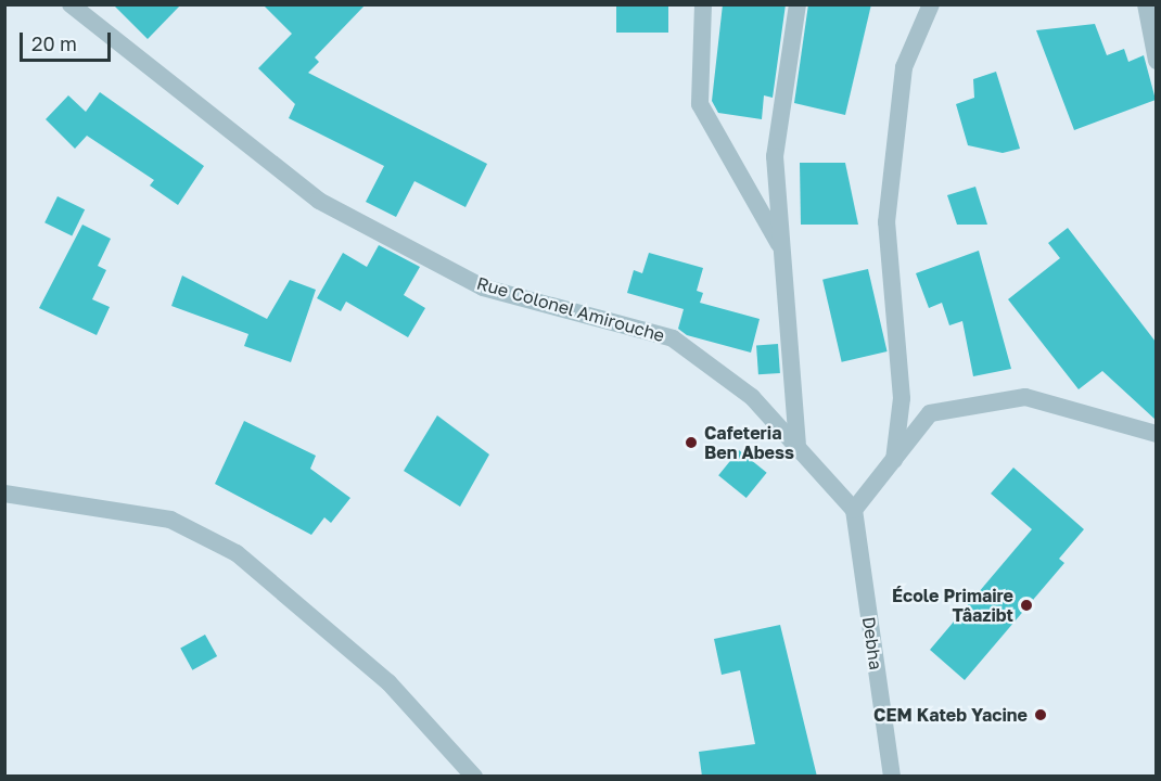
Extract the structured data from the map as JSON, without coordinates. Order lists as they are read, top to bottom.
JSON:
{
  "streets": {
    "street": ["Rue Colonel Amirouche", "Debha"]
  },
  "crossings": [
    ["Rue Colonel Amirouche", "Debha"]
  ],
  "places": ["Cafeteria Ben Abess", "École Primaire Tâazibt", "CEM Kateb Yacine"],
  "scale_bar": "20 m"
}
